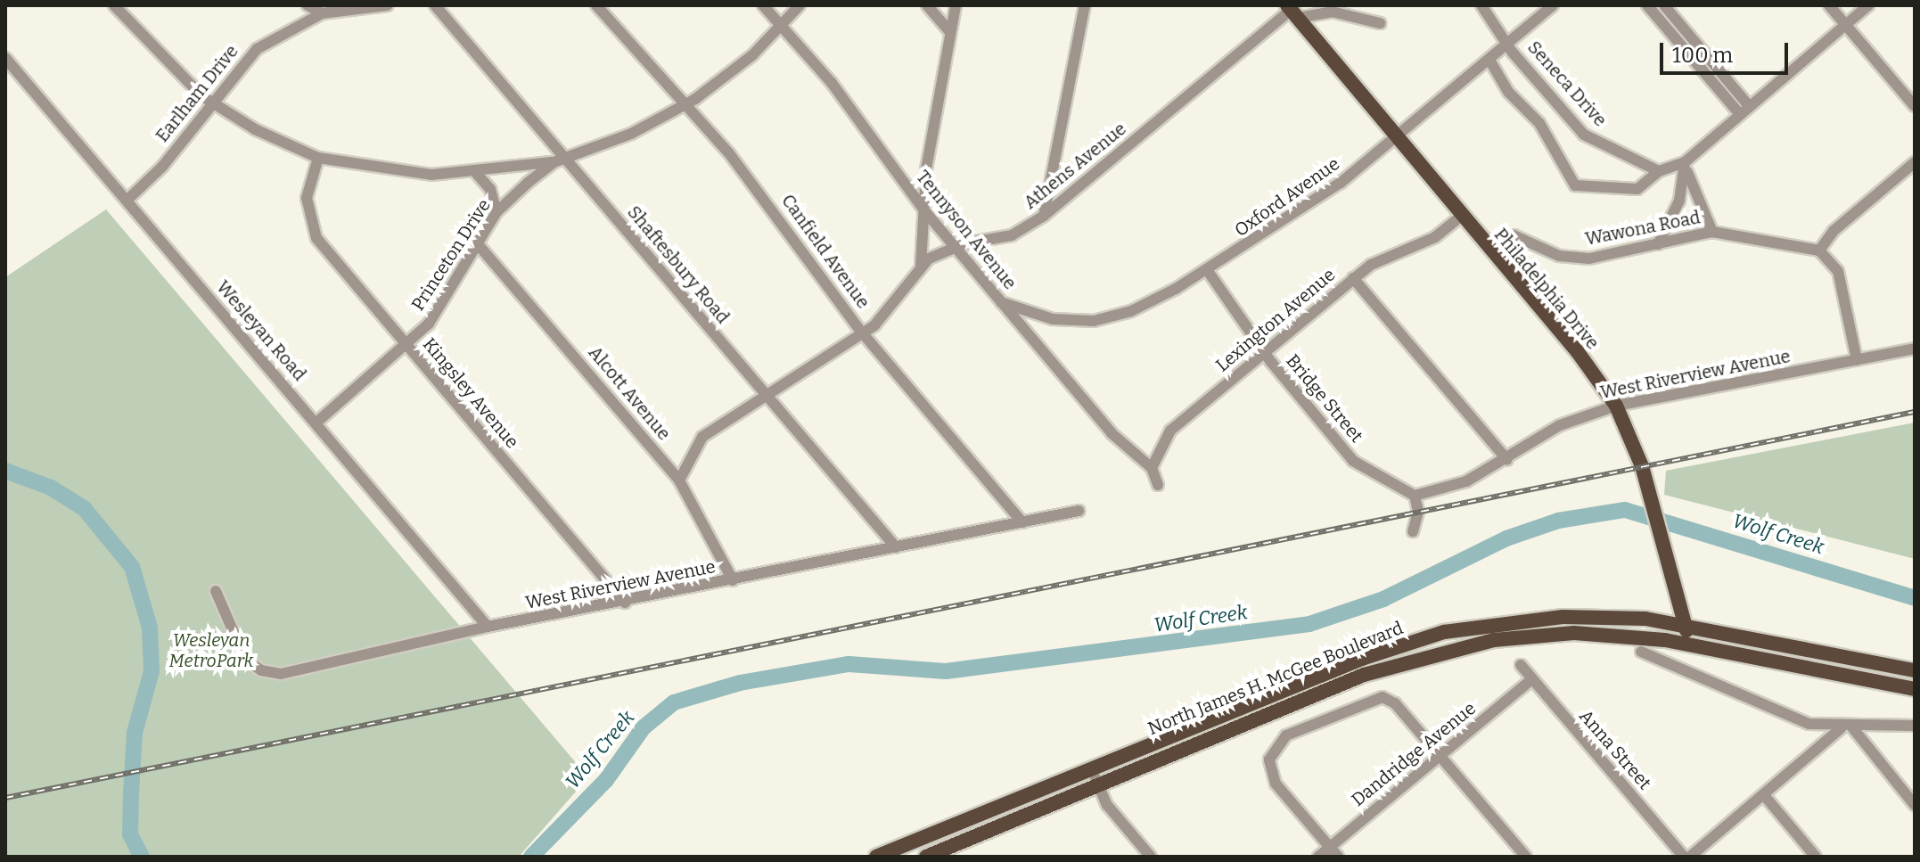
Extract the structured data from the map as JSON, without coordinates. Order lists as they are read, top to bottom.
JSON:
{
  "streets": {
    "main road": ["Philadelphia Drive", "North James H. McGee Boulevard"],
    "street": [
      "Seneca Drive",
      "Earlham Drive",
      "Athens Avenue",
      "Oxford Avenue",
      "Wawona Road",
      "Tennyson Avenue",
      "Canfield Avenue",
      "Princeton Drive",
      "Shaftesbury Road",
      "Lexington Avenue",
      "Wesleyan Road",
      "West Riverview Avenue",
      "Kingsley Avenue",
      "Alcott Avenue",
      "Bridge Street",
      "Anna Street",
      "Dandridge Avenue"
    ]
  },
  "crossings": [
    ["Seneca Drive", "Oxford Avenue"],
    ["Earlham Drive", "Wesleyan Road"],
    ["Athens Avenue", "Tennyson Avenue"],
    ["Athens Avenue", "Canfield Avenue"],
    ["Athens Avenue", "Shaftesbury Road"],
    ["Athens Avenue", "Philadelphia Drive"],
    ["Athens Avenue", "Alcott Avenue"],
    ["Oxford Avenue", "Tennyson Avenue"],
    ["Oxford Avenue", "Philadelphia Drive"],
    ["Oxford Avenue", "Bridge Street"],
    ["Wawona Road", "Philadelphia Drive"],
    ["Tennyson Avenue", "Princeton Drive"],
    ["Tennyson Avenue", "Lexington Avenue"],
    ["Canfield Avenue", "Princeton Drive"],
    ["Canfield Avenue", "West Riverview Avenue"],
    ["Princeton Drive", "Shaftesbury Road"],
    ["Princeton Drive", "Wesleyan Road"],
    ["Princeton Drive", "Kingsley Avenue"],
    ["Princeton Drive", "Alcott Avenue"],
    ["Shaftesbury Road", "West Riverview Avenue"],
    ["Philadelphia Drive", "Lexington Avenue"],
    ["Philadelphia Drive", "West Riverview Avenue"],
    ["Philadelphia Drive", "North James H. McGee Boulevard"],
    ["Lexington Avenue", "Bridge Street"],
    ["Wesleyan Road", "West Riverview Avenue"],
    ["West Riverview Avenue", "Kingsley Avenue"],
    ["West Riverview Avenue", "Alcott Avenue"],
    ["West Riverview Avenue", "Bridge Street"],
    ["Anna Street", "Dandridge Avenue"]
  ],
  "water": ["Wolf Creek"],
  "parks": ["Wesleyan MetroPark"],
  "scale_bar": "100 m"
}
